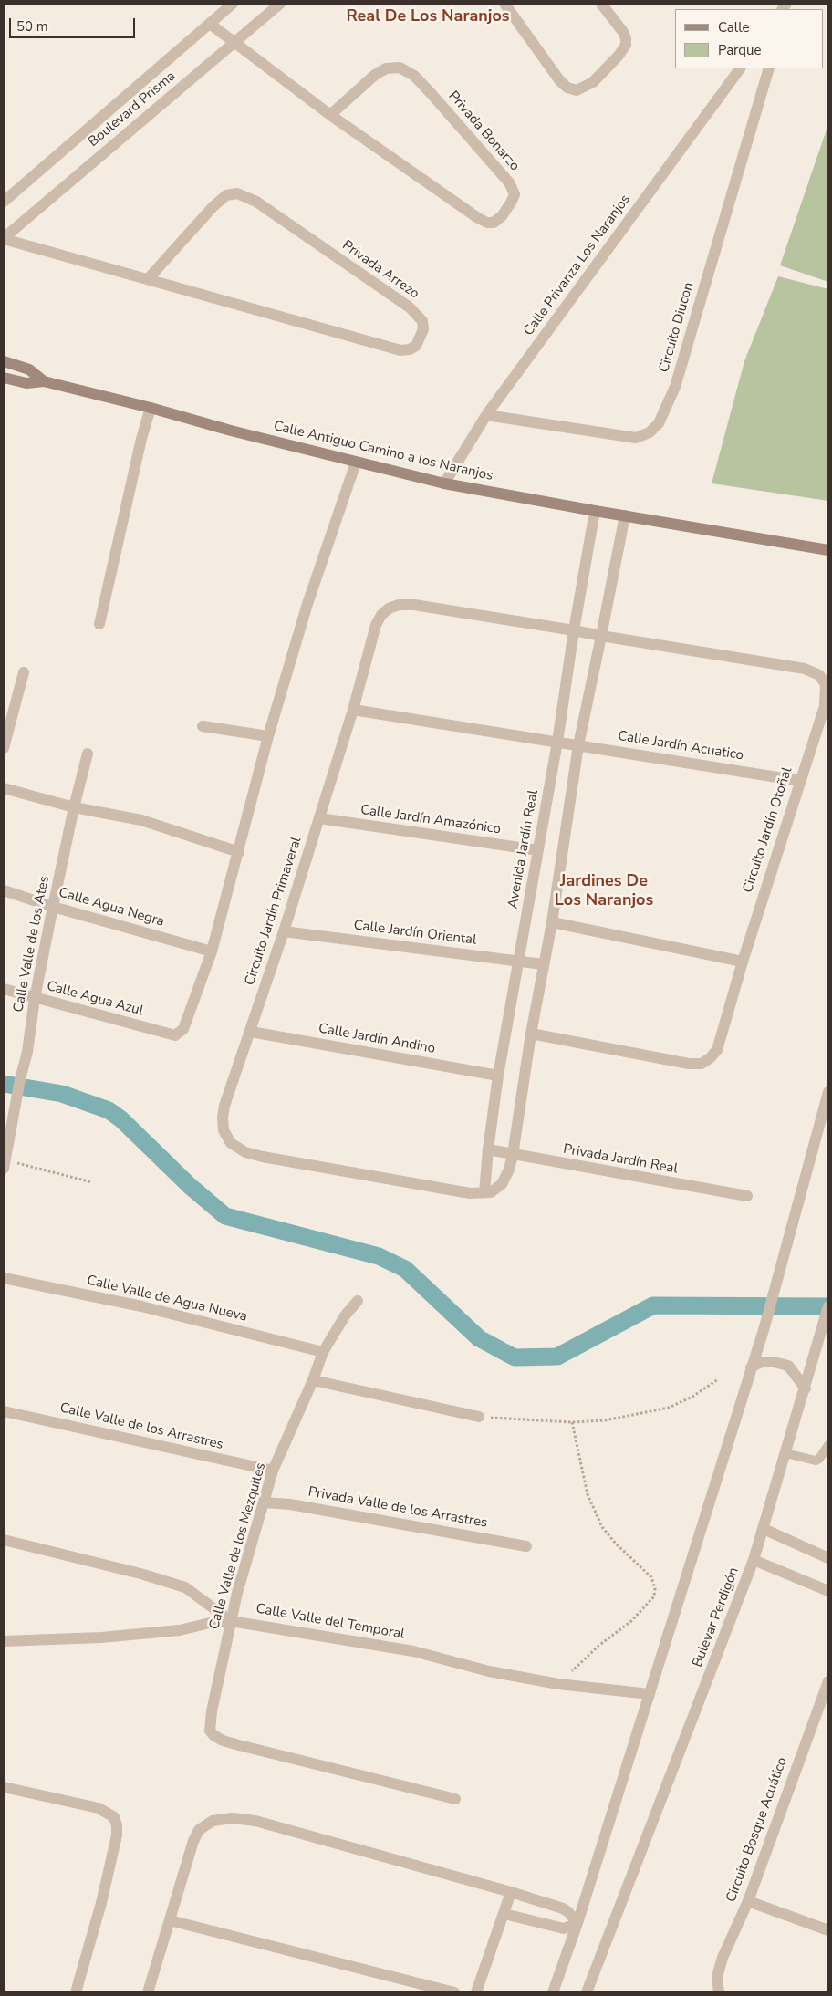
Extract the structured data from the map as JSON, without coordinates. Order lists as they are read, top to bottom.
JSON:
{
  "streets": {
    "street": [
      "Boulevard Prisma",
      "Privada Bonarzo",
      "Calle Privanza Los Naranjos",
      "Privada Arrezo",
      "Circuito Diucon",
      "Calle Antiguo Camino a los Naranjos",
      "Calle Jardín Acuatico",
      "Calle Jardín Amazónico",
      "Circuito Jardín Otoñal",
      "Avenida Jardín Real",
      "Calle Agua Negra",
      "Circuito Jardín Primaveral",
      "Calle Jardín Oriental",
      "Calle Valle de los Ates",
      "Calle Agua Azul",
      "Calle Jardín Andino",
      "Privada Jardín Real",
      "Calle Valle de Agua Nueva",
      "Calle Valle de los Arrastres",
      "Privada Valle de los Arrastres",
      "Calle Valle de los Mezquites",
      "Bulevar Perdigón",
      "Calle Valle del Temporal",
      "Circuito Bosque Acuático"
    ]
  },
  "crossings": [
    ["Boulevard Prisma", "Privada Bonarzo"],
    ["Boulevard Prisma", "Privada Arrezo"],
    ["Calle Privanza Los Naranjos", "Circuito Diucon"],
    ["Calle Privanza Los Naranjos", "Calle Antiguo Camino a los Naranjos"],
    ["Calle Antiguo Camino a los Naranjos", "Avenida Jardín Real"],
    ["Calle Jardín Acuatico", "Circuito Jardín Otoñal"],
    ["Calle Jardín Acuatico", "Avenida Jardín Real"],
    ["Calle Jardín Acuatico", "Circuito Jardín Primaveral"],
    ["Calle Jardín Amazónico", "Avenida Jardín Real"],
    ["Calle Jardín Amazónico", "Circuito Jardín Primaveral"],
    ["Circuito Jardín Otoñal", "Avenida Jardín Real"],
    ["Circuito Jardín Otoñal", "Circuito Jardín Primaveral"],
    ["Avenida Jardín Real", "Circuito Jardín Primaveral"],
    ["Avenida Jardín Real", "Calle Jardín Oriental"],
    ["Avenida Jardín Real", "Calle Jardín Andino"],
    ["Avenida Jardín Real", "Privada Jardín Real"],
    ["Calle Agua Negra", "Calle Valle de los Ates"],
    ["Calle Agua Negra", "Calle Agua Azul"],
    ["Circuito Jardín Primaveral", "Calle Jardín Oriental"],
    ["Circuito Jardín Primaveral", "Calle Jardín Andino"],
    ["Circuito Jardín Primaveral", "Privada Jardín Real"],
    ["Calle Valle de los Ates", "Calle Agua Azul"],
    ["Calle Valle de Agua Nueva", "Calle Valle de los Mezquites"],
    ["Calle Valle de los Arrastres", "Calle Valle de los Mezquites"],
    ["Privada Valle de los Arrastres", "Calle Valle de los Mezquites"],
    ["Calle Valle de los Mezquites", "Calle Valle del Temporal"]
  ],
  "districts": ["Real De Los Naranjos", "Jardines De Los Naranjos"],
  "legend": ["Calle", "Parque"],
  "scale_bar": "50 m"
}
